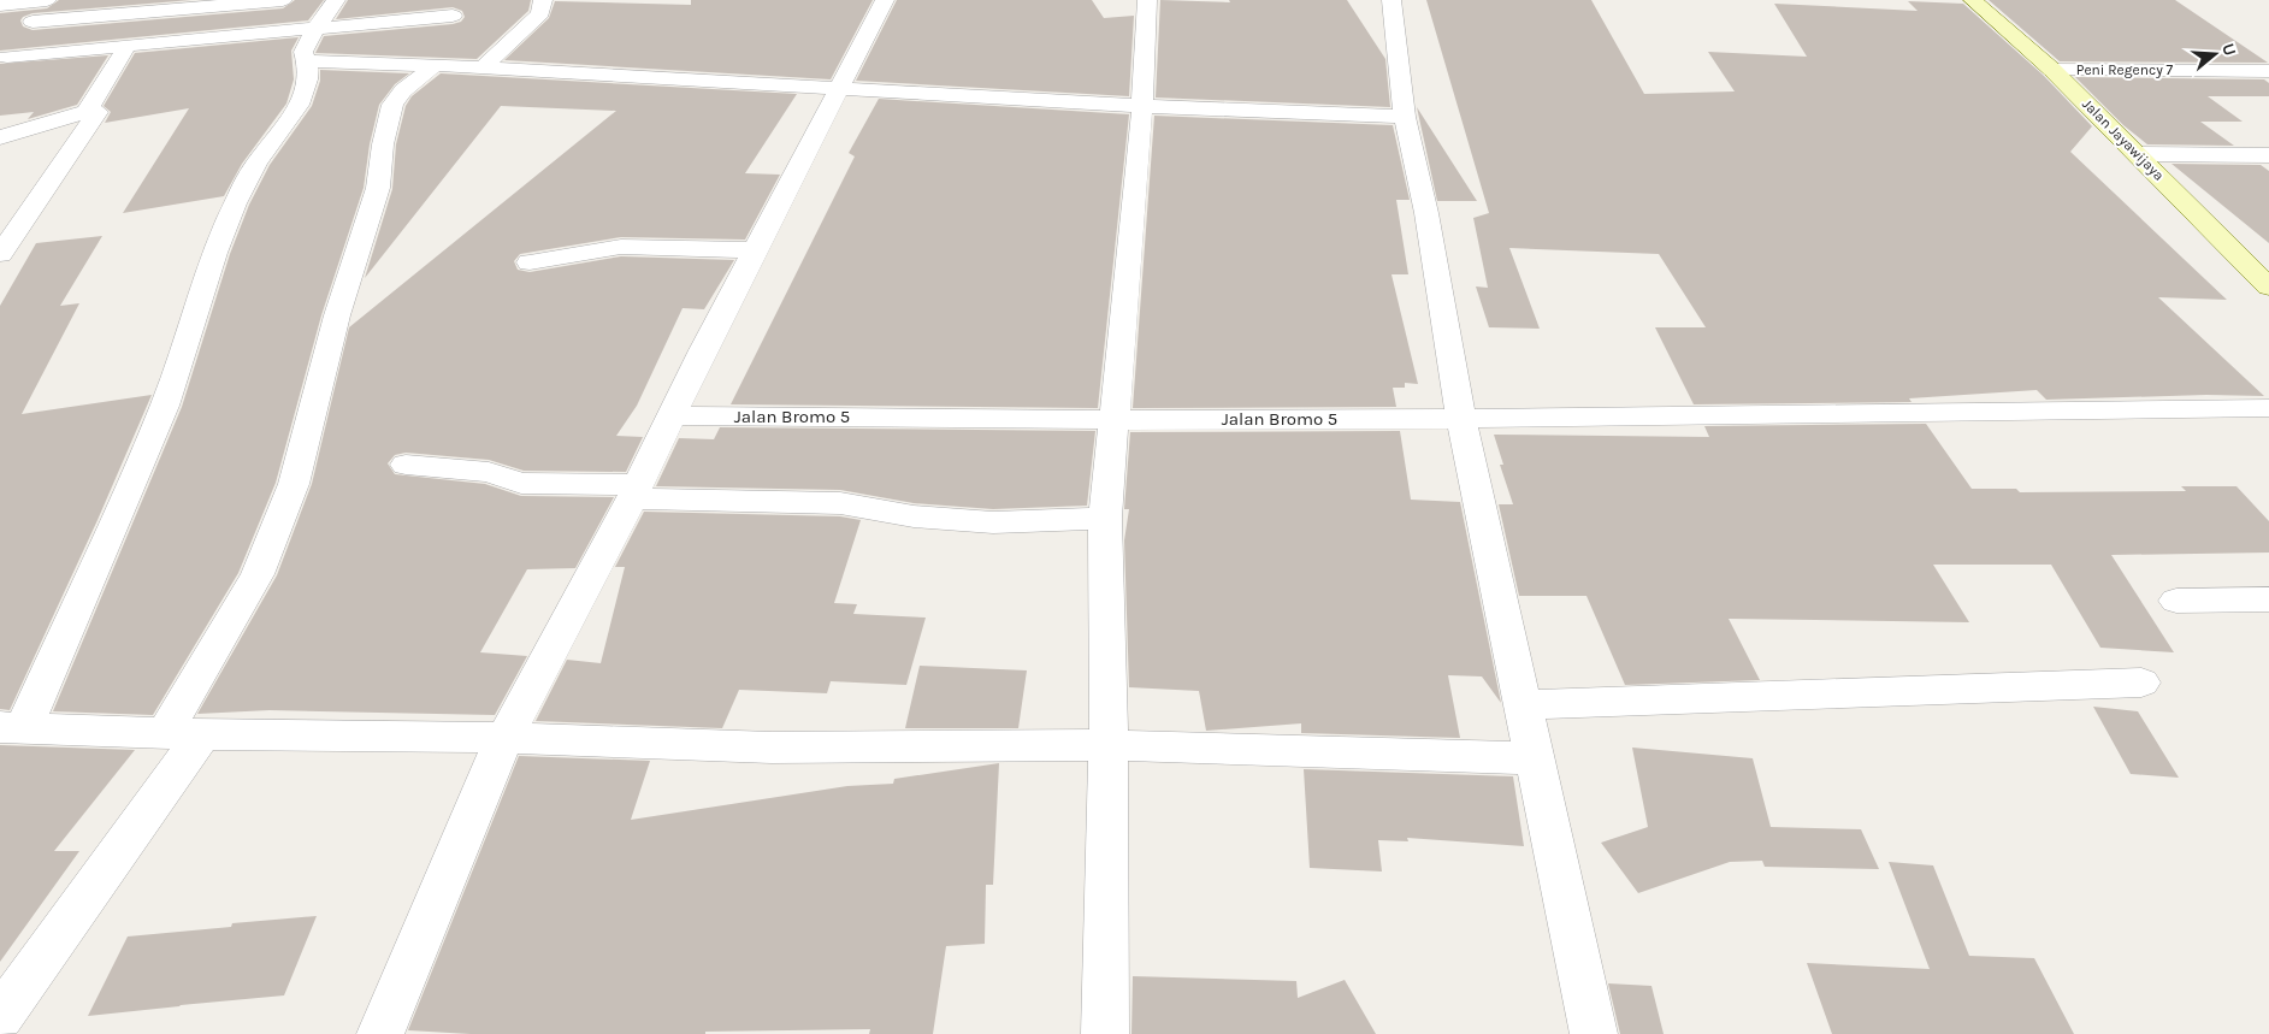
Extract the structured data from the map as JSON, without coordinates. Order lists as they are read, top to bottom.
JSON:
{
  "streets": {
    "main road": ["Jalan Jayawijaya"],
    "street": ["Peni Regency 7", "Jalan Bromo 5"]
  },
  "crossings": [
    ["Peni Regency 7", "Jalan Jayawijaya"]
  ],
  "north": "right"
}
